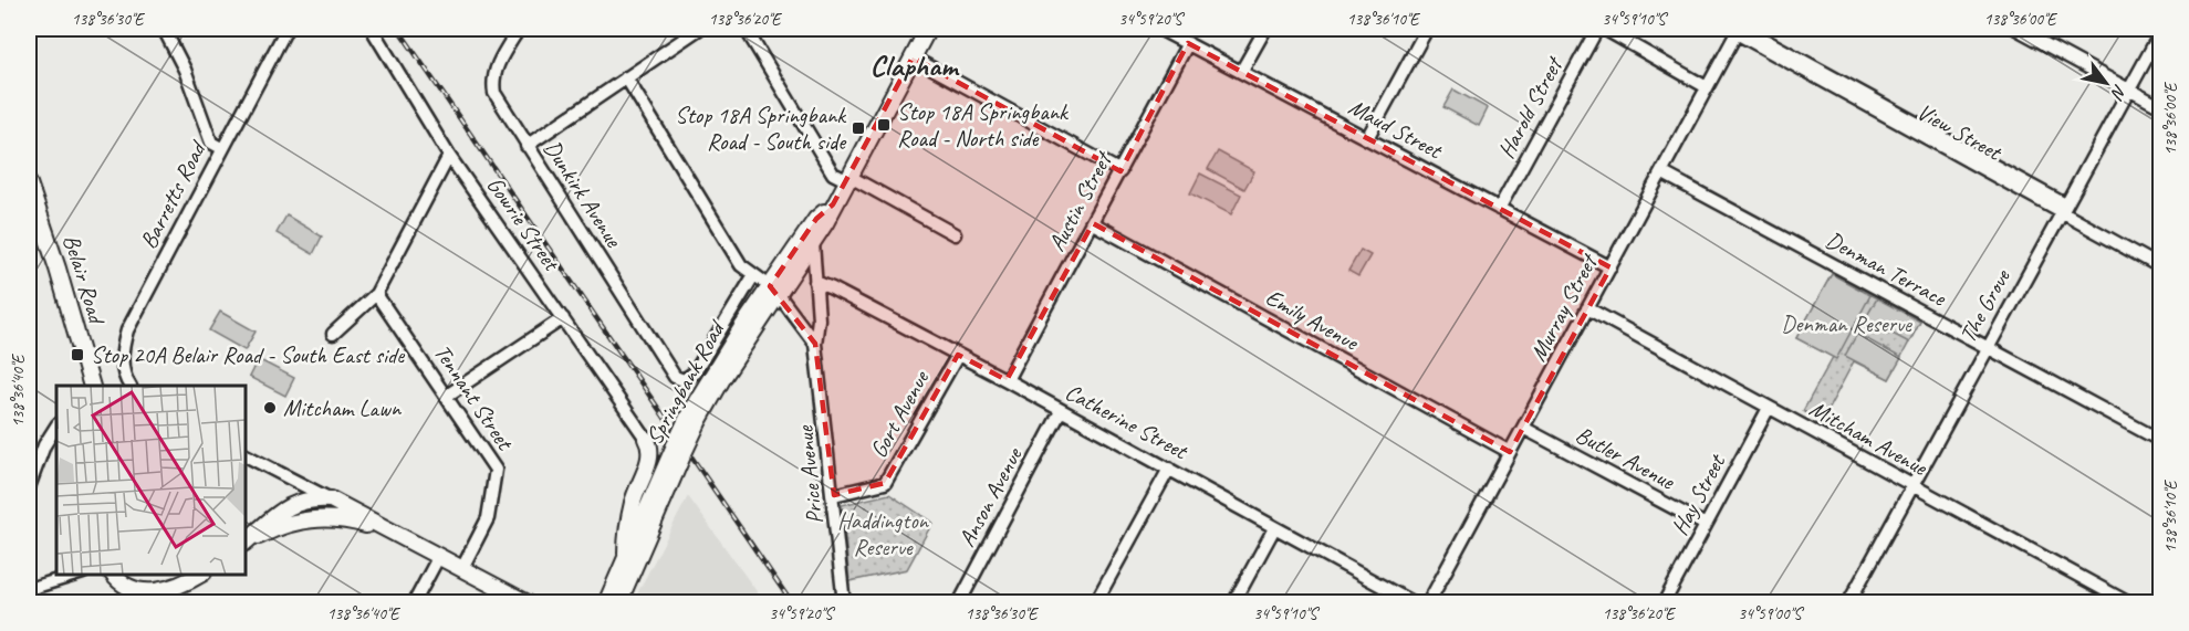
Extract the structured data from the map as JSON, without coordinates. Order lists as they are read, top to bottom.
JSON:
{
  "streets": {
    "main road": ["Belair Road", "Springbank Road"],
    "street": [
      "Harold Street",
      "Maud Street",
      "View Street",
      "Dunkirk Avenue",
      "Barretts Road",
      "Austin Street",
      "Gowrie Street",
      "Denman Terrace",
      "The Grove",
      "Murray Street",
      "Emily Avenue",
      "Tennant Street",
      "Gort Avenue",
      "Catherine Street",
      "Mitcham Avenue",
      "Butler Avenue",
      "Price Avenue",
      "Hay Street",
      "Anson Avenue"
    ]
  },
  "crossings": [
    ["Harold Street", "Maud Street"],
    ["Maud Street", "Austin Street"],
    ["Maud Street", "Murray Street"],
    ["View Street", "The Grove"],
    ["View Street", "Murray Street"],
    ["Dunkirk Avenue", "Springbank Road"],
    ["Austin Street", "Emily Avenue"],
    ["Austin Street", "Catherine Street"],
    ["Denman Terrace", "The Grove"],
    ["Denman Terrace", "Murray Street"],
    ["The Grove", "Mitcham Avenue"],
    ["Murray Street", "Emily Avenue"],
    ["Murray Street", "Mitcham Avenue"],
    ["Murray Street", "Butler Avenue"],
    ["Springbank Road", "Price Avenue"],
    ["Gort Avenue", "Catherine Street"],
    ["Gort Avenue", "Price Avenue"],
    ["Catherine Street", "Price Avenue"],
    ["Catherine Street", "Anson Avenue"],
    ["Mitcham Avenue", "Hay Street"],
    ["Butler Avenue", "Hay Street"]
  ],
  "districts": ["Clapham"],
  "parks": ["Denman Reserve", "Haddington Reserve"],
  "places": {
    "transit": ["Stop 18A Springbank Road - North side", "Stop 18A Springbank Road - South side", "Stop 20A Belair Road - South East side"],
    "other": ["Mitcham Lawn"]
  },
  "north": "bottom right",
  "coordinates": [
    "138°36'30\"E",
    "138°36'20\"E",
    "34°59'20\"S",
    "138°36'10\"E",
    "34°59'10\"S",
    "138°36'00\"E",
    "138°36'40\"E",
    "34°59'00\"S"
  ]
}
